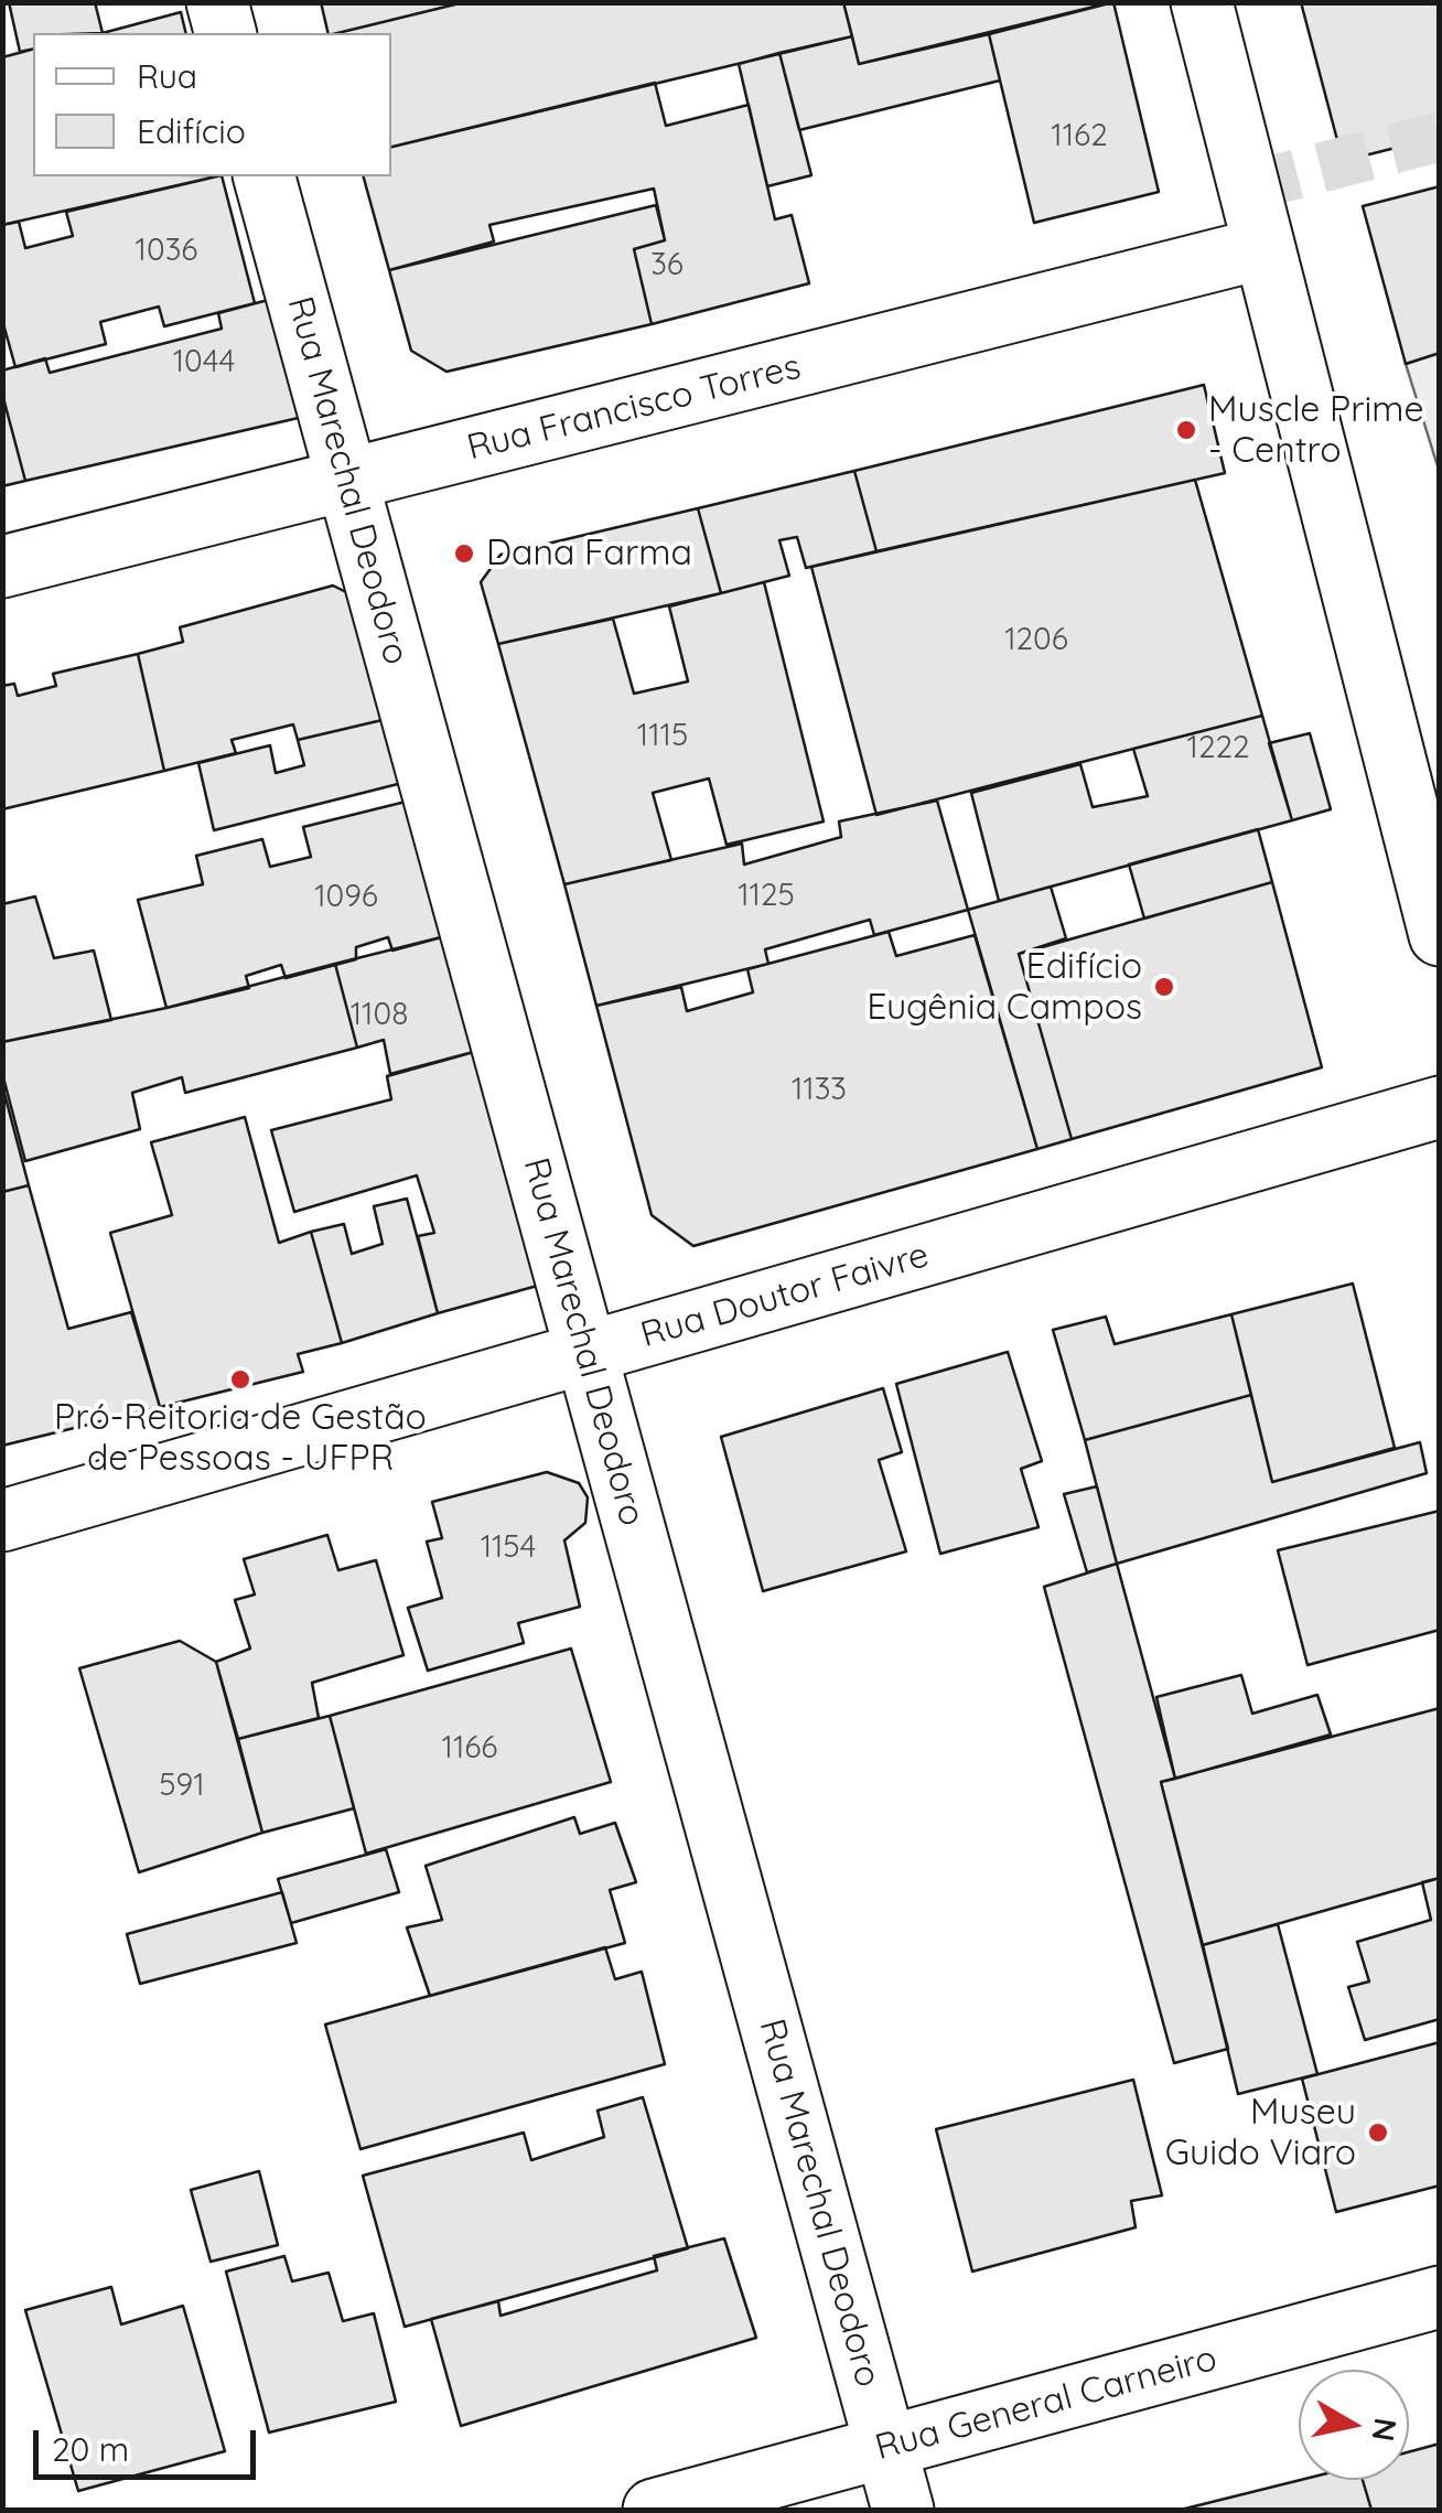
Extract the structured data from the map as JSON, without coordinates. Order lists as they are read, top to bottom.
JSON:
{
  "streets": {
    "street": [
      "Rua Francisco Torres",
      "Rua Marechal Deodoro",
      "Rua Doutor Faivre",
      "Rua General Carneiro"
    ]
  },
  "crossings": [
    ["Rua Francisco Torres", "Rua Marechal Deodoro"],
    ["Rua Marechal Deodoro", "Rua Doutor Faivre"],
    ["Rua Marechal Deodoro", "Rua General Carneiro"]
  ],
  "places": [
    "Muscle Prime - Centro",
    "Dana Farma",
    "Edifício Eugênia Campos",
    "Pró-Reitoria de Gestão de Pessoas - UFPR",
    "Museu Guido Viaro"
  ],
  "house_numbers": [
    "1162",
    "1036",
    "36",
    "1044",
    "1206",
    "1115",
    "1222",
    "1125",
    "1096",
    "1108",
    "1133",
    "1154",
    "1166",
    "591"
  ],
  "legend": ["Rua", "Edifício"],
  "scale_bar": "20 m",
  "north": "right"
}
